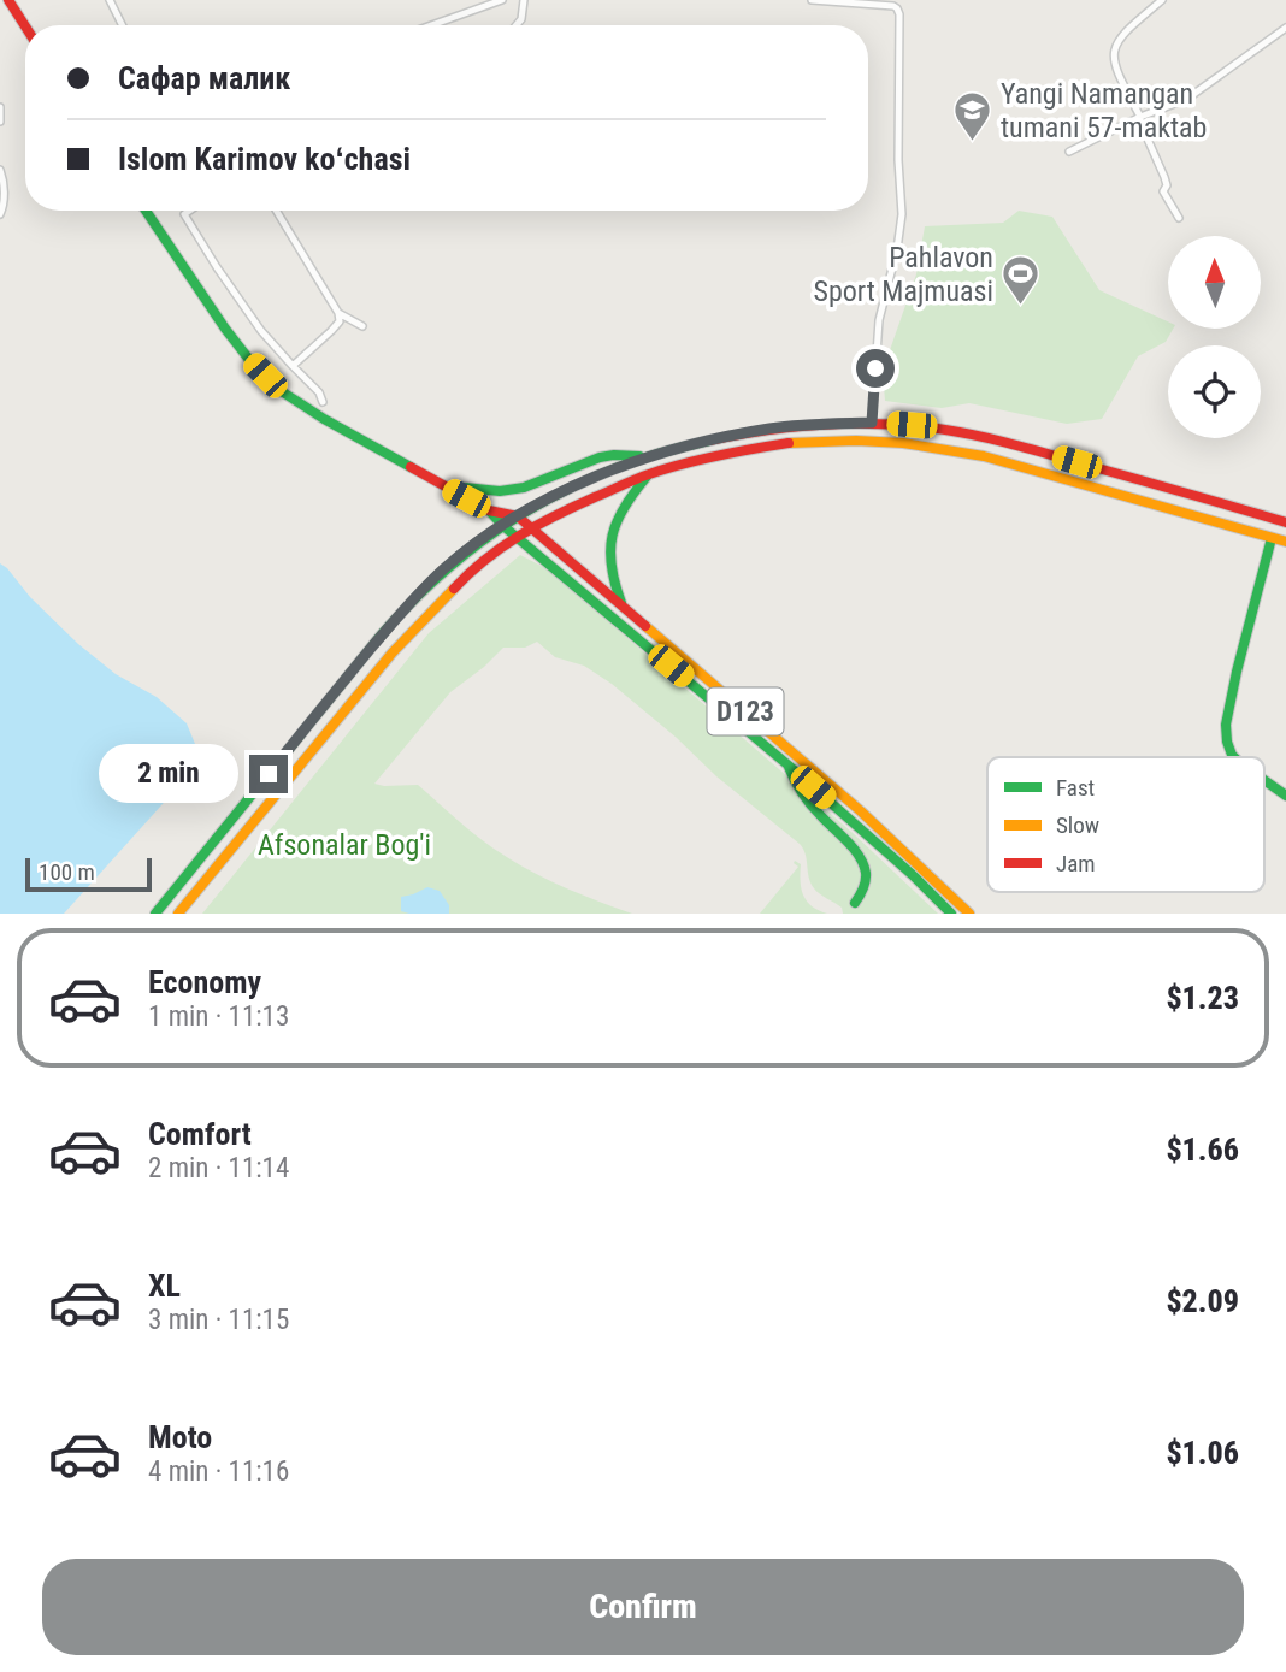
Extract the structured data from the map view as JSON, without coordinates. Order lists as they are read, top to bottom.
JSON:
{
  "streets": {
    "main road": ["D123"]
  },
  "parks": ["Afsonalar Bog'i"],
  "places": {
    "school or university": ["Yangi Namangan tumani 57-maktab"],
    "sports": ["Pahlavon Sport Majmuasi"]
  },
  "legend": ["Fast", "Slow", "Jam"],
  "scale_bar": "100 m",
  "north": "top",
  "page": {
    "banner": ["Сафар малик", "Islom Karimov koʻchasi"],
    "bubble": "2 min",
    "scale": "100 m",
    "list": [
      {
        "name": "Economy",
        "note": "1 min · 11:13",
        "value": "$1.23"
      },
      {
        "name": "Comfort",
        "note": "2 min · 11:14",
        "value": "$1.66"
      },
      {
        "name": "XL",
        "note": "3 min · 11:15",
        "value": "$2.09"
      },
      {
        "name": "Moto",
        "note": "4 min · 11:16",
        "value": "$1.06"
      }
    ],
    "buttons": "Confirm"
  }
}
